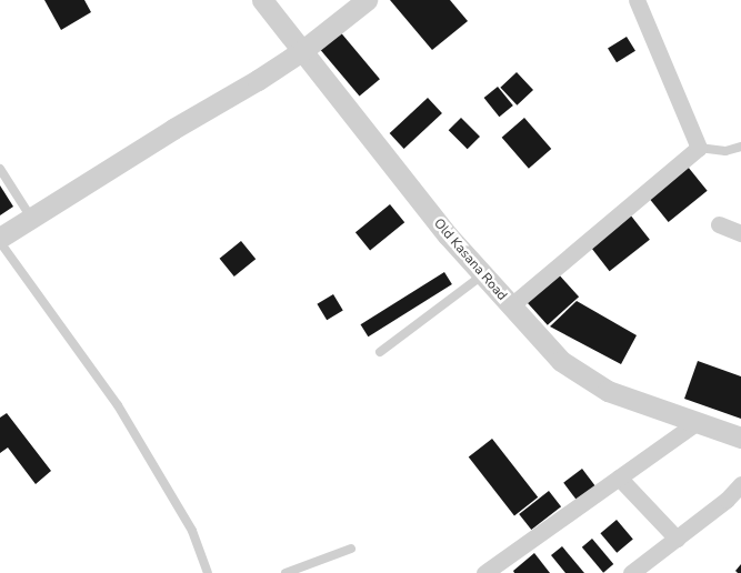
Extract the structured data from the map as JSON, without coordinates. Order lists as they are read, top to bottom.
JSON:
{
  "streets": {
    "street": ["Old Kasana Road"]
  }
}
